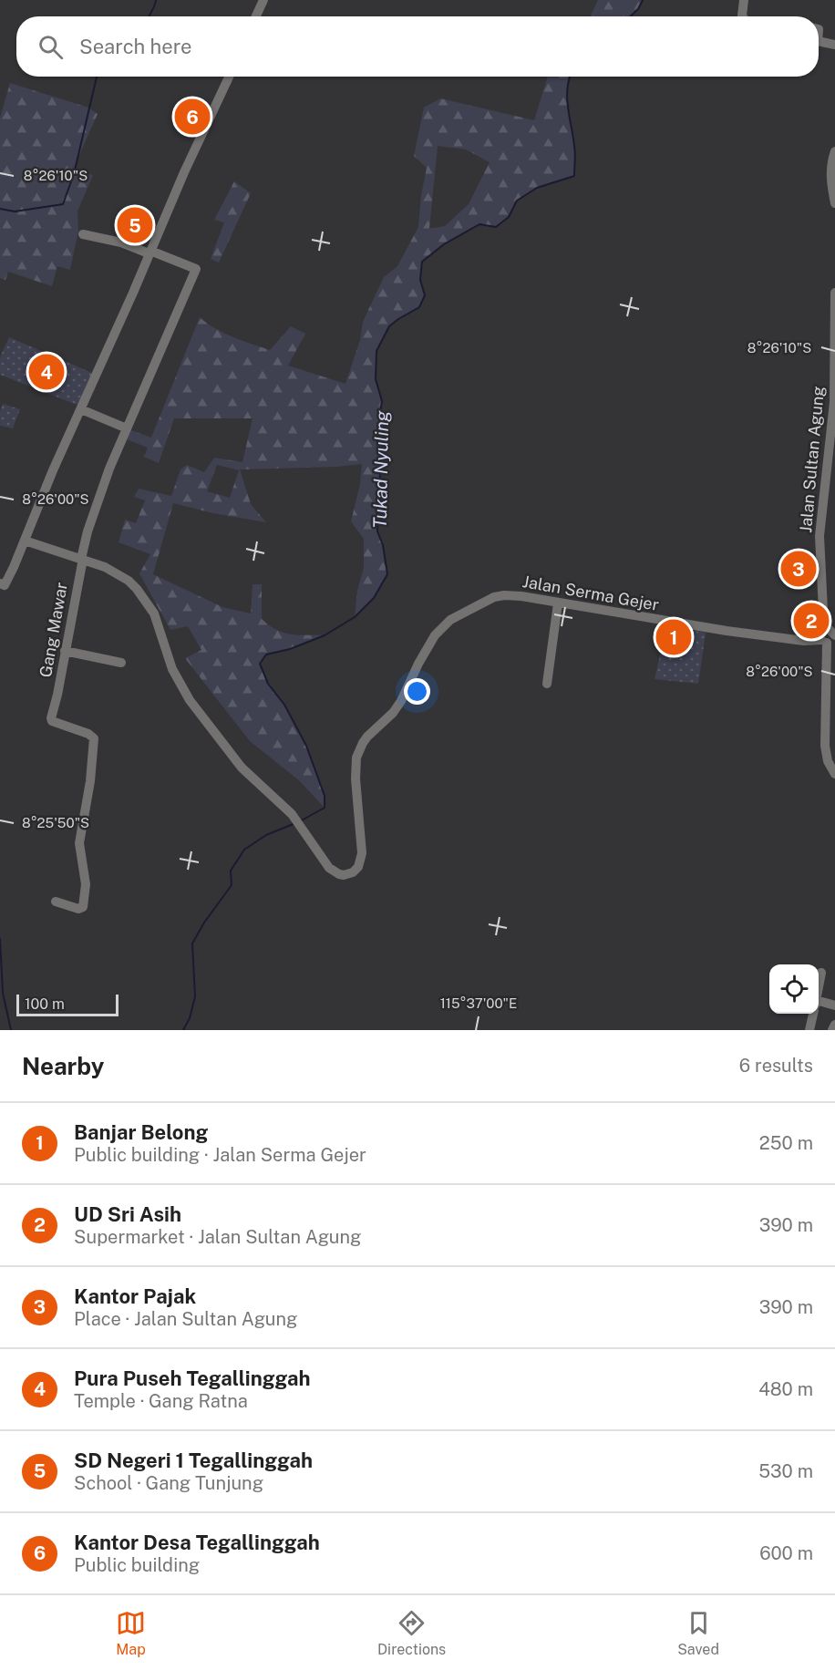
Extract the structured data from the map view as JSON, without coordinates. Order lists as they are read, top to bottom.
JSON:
{
  "streets": {
    "street": ["Jalan Sultan Agung", "Jalan Serma Gejer", "Gang Mawar"]
  },
  "crossings": [
    ["Jalan Sultan Agung", "Jalan Serma Gejer"],
    ["Jalan Serma Gejer", "Gang Mawar"]
  ],
  "water": ["Tukad Nyuling"],
  "scale_bar": "100 m",
  "page": {
    "search": "Search here",
    "pins": [
      "6",
      "5",
      "4",
      "3",
      "2",
      "1"
    ],
    "scale": "100 m",
    "heading": ["Nearby", "6 results"],
    "list": [
      {
        "mark": "1",
        "name": "Banjar Belong",
        "note": "Public building · Jalan Serma Gejer",
        "value": "250 m"
      },
      {
        "mark": "2",
        "name": "UD Sri Asih",
        "note": "Supermarket · Jalan Sultan Agung",
        "value": "390 m"
      },
      {
        "mark": "3",
        "name": "Kantor Pajak",
        "note": "Place · Jalan Sultan Agung",
        "value": "390 m"
      },
      {
        "mark": "4",
        "name": "Pura Puseh Tegallinggah",
        "note": "Temple · Gang Ratna",
        "value": "480 m"
      },
      {
        "mark": "5",
        "name": "SD Negeri 1 Tegallinggah",
        "note": "School · Gang Tunjung",
        "value": "530 m"
      },
      {
        "mark": "6",
        "name": "Kantor Desa Tegallinggah",
        "note": "Public building",
        "value": "600 m"
      }
    ],
    "nav": ["Map", "Directions", "Saved"]
  },
  "coordinates": [
    "8°26'10\"S",
    "8°26'00\"S",
    "8°25'50\"S",
    "115°37'00\"E"
  ]
}
